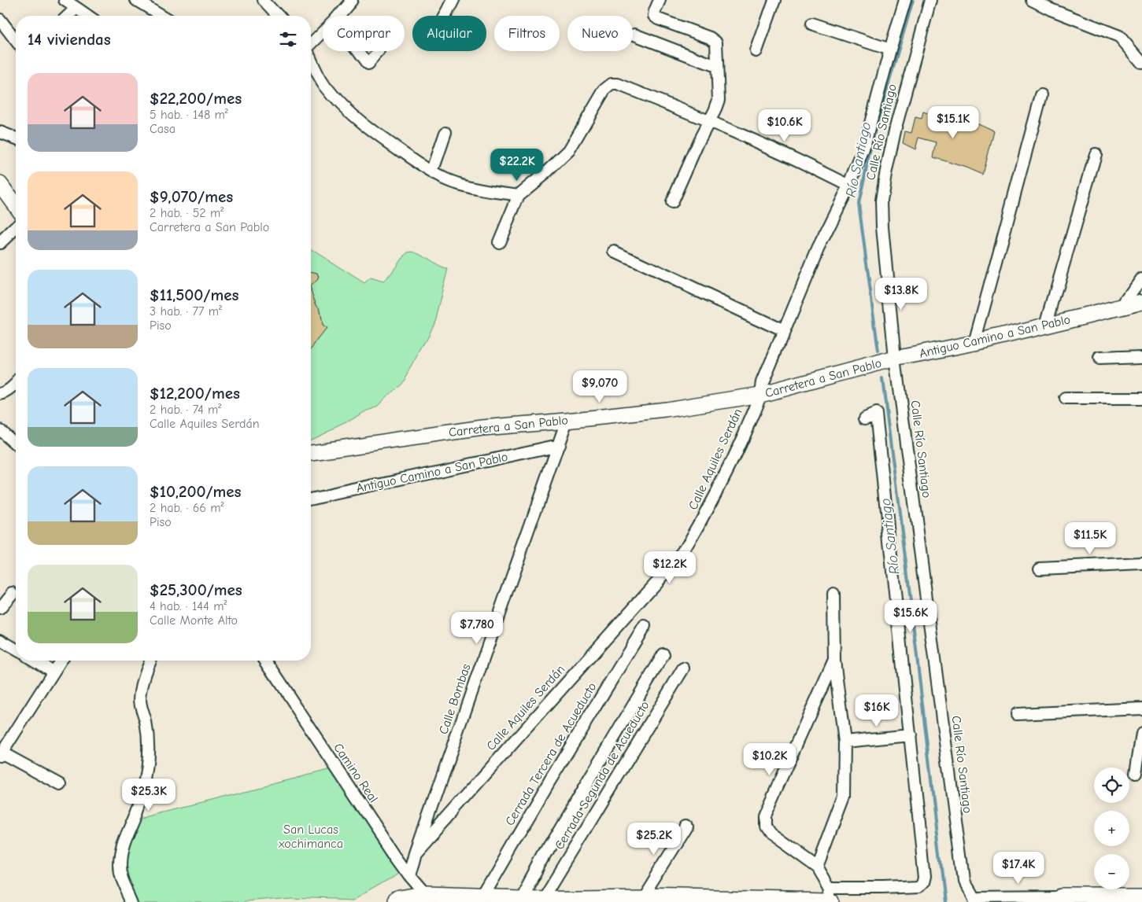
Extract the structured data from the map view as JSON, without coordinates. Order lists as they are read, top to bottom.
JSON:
{
  "streets": {
    "main road": ["Antiguo Camino a San Pablo", "Carretera a San Pablo"],
    "street": [
      "Calle Río Santiago",
      "Calle Aquiles Serdán",
      "Calle Bombas",
      "Cerrada Tercera de Acueducto",
      "Camino Real",
      "Cerrada Segunda de Acueducto"
    ]
  },
  "crossings": [
    ["Calle Río Santiago", "Antiguo Camino a San Pablo"],
    ["Calle Río Santiago", "Carretera a San Pablo"],
    ["Antiguo Camino a San Pablo", "Carretera a San Pablo"],
    ["Antiguo Camino a San Pablo", "Calle Bombas"],
    ["Carretera a San Pablo", "Calle Aquiles Serdán"],
    ["Carretera a San Pablo", "Calle Bombas"],
    ["Calle Aquiles Serdán", "Calle Bombas"],
    ["Calle Bombas", "Camino Real"]
  ],
  "water": ["Río Santiago"],
  "parks": ["San Lucas xochimanca"],
  "page": {
    "chip": [
      "Comprar",
      "Alquilar",
      "Filtros",
      "Nuevo"
    ],
    "heading": "14 viviendas",
    "list": [
      {
        "name": "$22,200/mes",
        "note": "5 hab. · 148 m² · Casa"
      },
      {
        "name": "$9,070/mes",
        "note": "2 hab. · 52 m² · Carretera a San Pablo"
      },
      {
        "name": "$11,500/mes",
        "note": "3 hab. · 77 m² · Piso"
      },
      {
        "name": "$12,200/mes",
        "note": "2 hab. · 74 m² · Calle Aquiles Serdán"
      },
      {
        "name": "$10,200/mes",
        "note": "2 hab. · 66 m² · Piso"
      },
      {
        "name": "$25,300/mes",
        "note": "4 hab. · 144 m² · Calle Monte Alto"
      }
    ],
    "price": [
      "$15.1K",
      "$10.6K",
      "$22.2K",
      "$13.8K",
      "$9,070",
      "$11.5K",
      "$12.2K",
      "$15.6K",
      "$7,780",
      "$16K",
      "$10.2K",
      "$25.3K",
      "$25.2K",
      "$17.4K"
    ],
    "map_buttons": ["+", "−"]
  }
}
